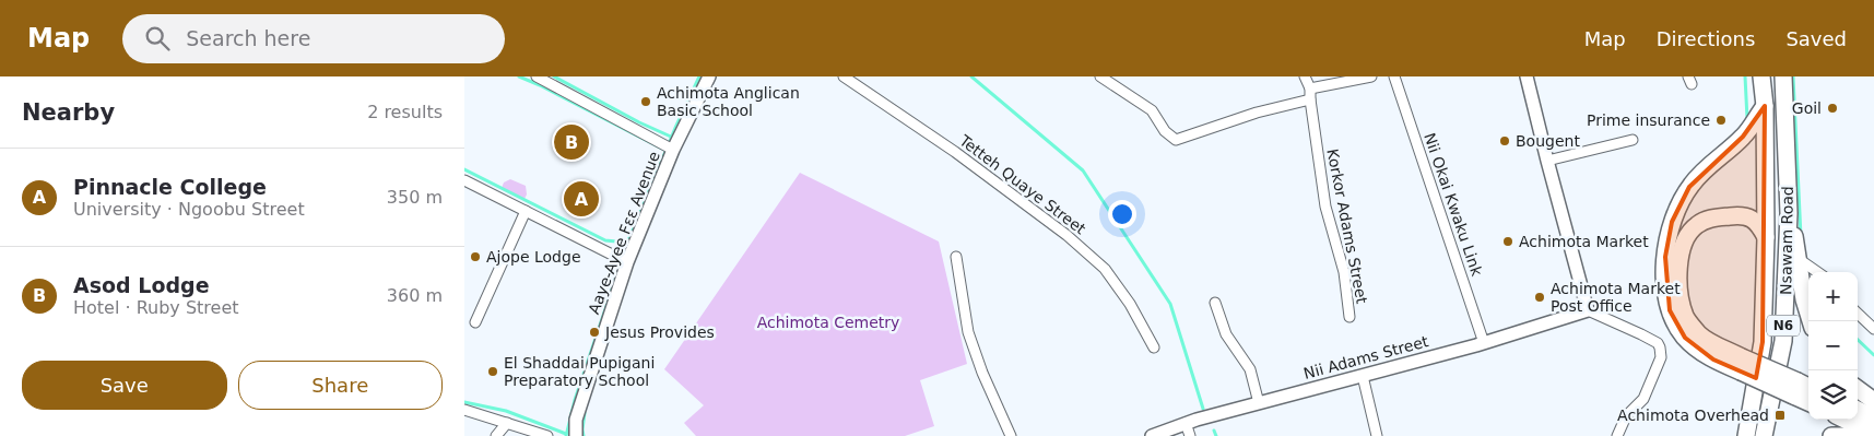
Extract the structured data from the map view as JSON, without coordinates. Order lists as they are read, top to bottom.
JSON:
{
  "streets": {
    "main road": ["Nsawam Road", "N6"],
    "street": [
      "Tetteh Quaye Street",
      "Nii Okai Kwaku Link",
      "Korkor Adams Street",
      "Aaye-Ayee Fɛɛ Avenue",
      "Nii Adams Street"
    ]
  },
  "crossings": [
    ["Nii Okai Kwaku Link", "Nii Adams Street"]
  ],
  "parks": ["Achimota Cemetry"],
  "places": {
    "other": [
      "Achimota Anglican Basic School",
      "Goil",
      "Prime insurance",
      "Bougent",
      "Achimota Market",
      "Ajope Lodge",
      "Achimota Market Post Office",
      "Jesus Provides",
      "El Shaddai Pupigani Preparatory School"
    ],
    "transit": ["Achimota Overhead"]
  },
  "page": {
    "header": "Map",
    "search": "Search here",
    "nav": ["Map", "Directions", "Saved"],
    "heading": ["Nearby", "2 results"],
    "pins": ["B", "A"],
    "list": [
      {
        "mark": "A",
        "name": "Pinnacle College",
        "note": "University · Ngoobu Street",
        "value": "350 m"
      },
      {
        "mark": "B",
        "name": "Asod Lodge",
        "note": "Hotel · Ruby Street",
        "value": "360 m"
      }
    ],
    "map_buttons": ["+", "−"],
    "buttons": ["Save", "Share"]
  }
}
